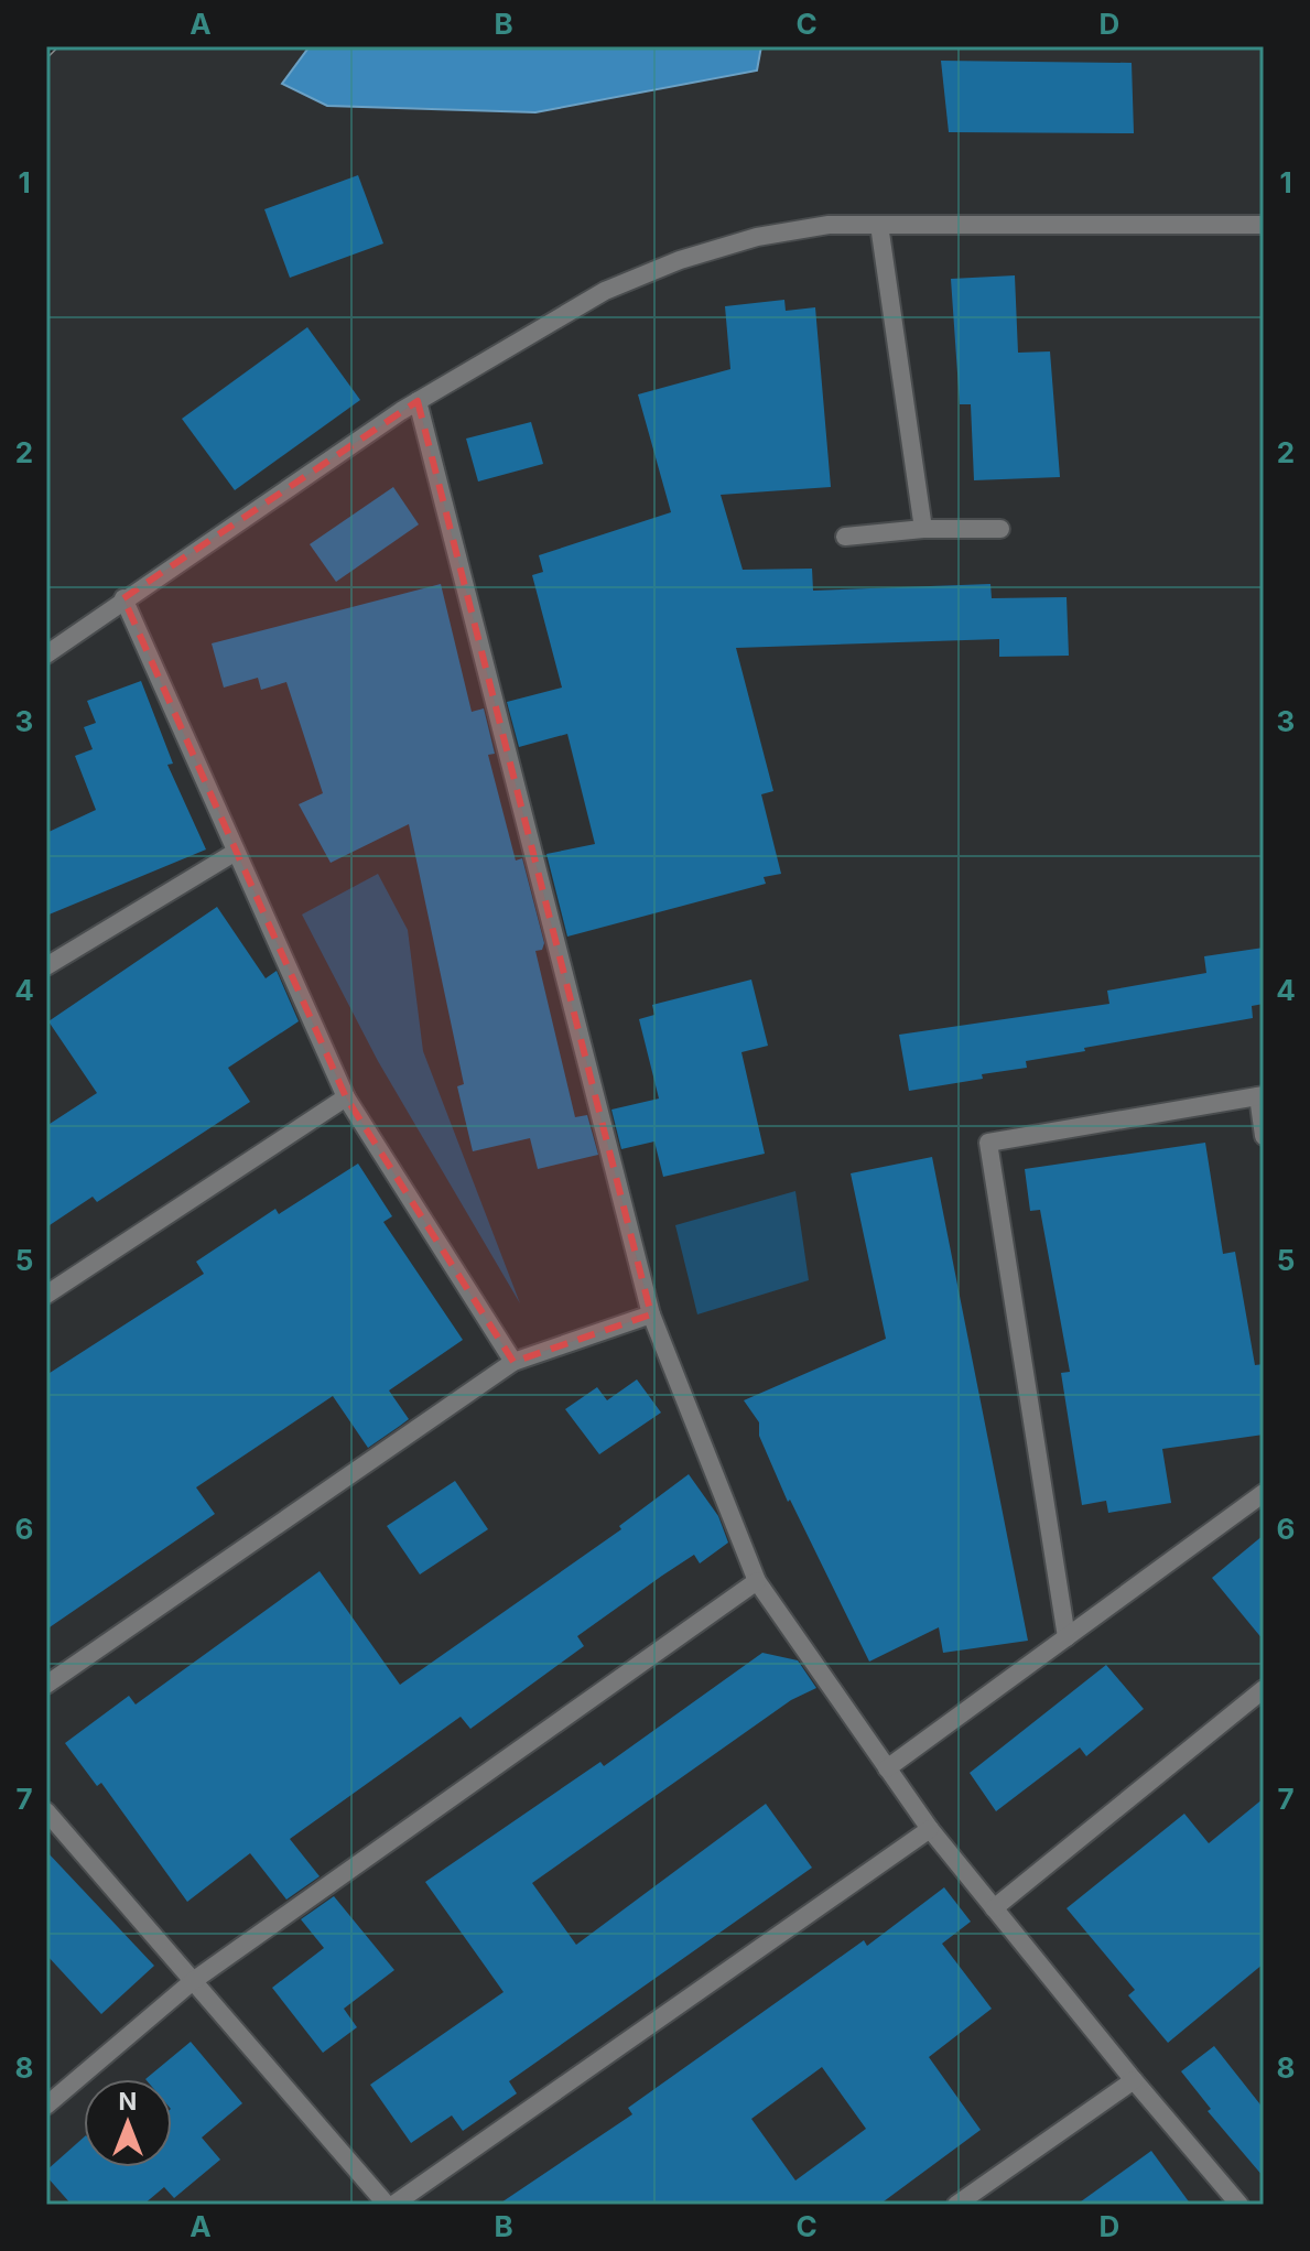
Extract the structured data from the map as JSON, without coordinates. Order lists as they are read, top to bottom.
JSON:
{
  "north": "top",
  "grid": {
    "columns": [
      "A",
      "B",
      "C",
      "D"
    ],
    "rows": [
      "1",
      "2",
      "3",
      "4",
      "5",
      "6",
      "7",
      "8"
    ]
  }
}
